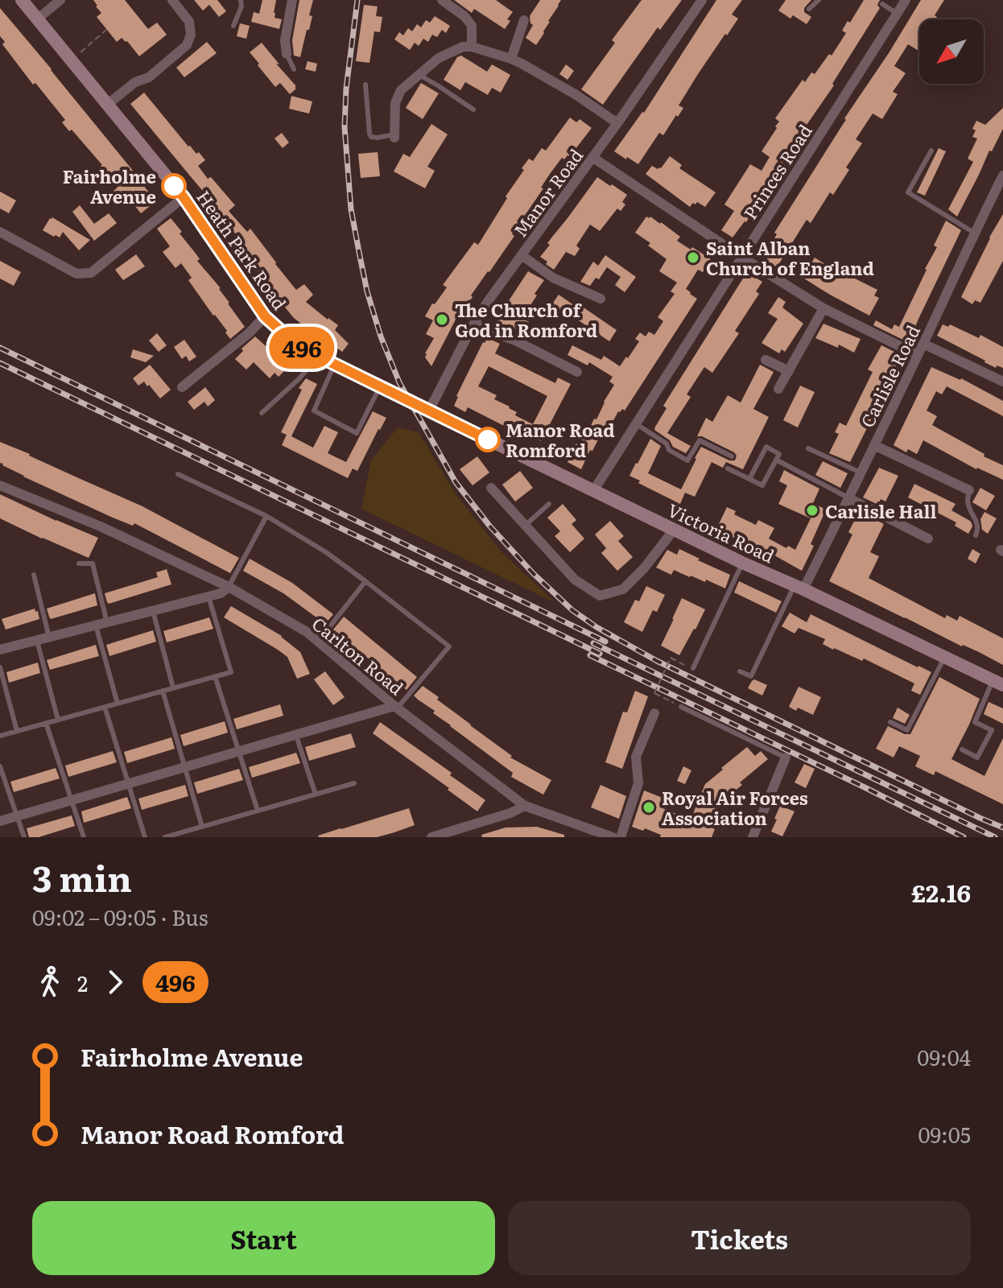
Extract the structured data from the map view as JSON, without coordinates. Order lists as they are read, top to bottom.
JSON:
{
  "streets": {
    "street": [
      "Princes Road",
      "Manor Road",
      "Heath Park Road",
      "Carlisle Road",
      "Victoria Road",
      "Carlton Road"
    ]
  },
  "crossings": [
    ["Princes Road", "Victoria Road"],
    ["Manor Road", "Heath Park Road"],
    ["Manor Road", "Victoria Road"],
    ["Heath Park Road", "Victoria Road"],
    ["Carlisle Road", "Victoria Road"]
  ],
  "places": [
    "Fairholme Avenue",
    "Saint Alban Church of England",
    "The Church of God in Romford",
    "Manor Road Romford",
    "Carlisle Hall",
    "Royal Air Forces Association"
  ],
  "lines": ["bus line 496"],
  "north": "bottom left",
  "page": {
    "on_map": "496",
    "heading": ["3 min", "09:02 – 09:05 · Bus", "£2.16"],
    "legs": ["2", "496"],
    "list": [
      {
        "name": "Fairholme Avenue",
        "value": "09:04"
      },
      {
        "name": "Manor Road Romford",
        "value": "09:05"
      }
    ],
    "buttons": ["Start", "Tickets"]
  }
}
